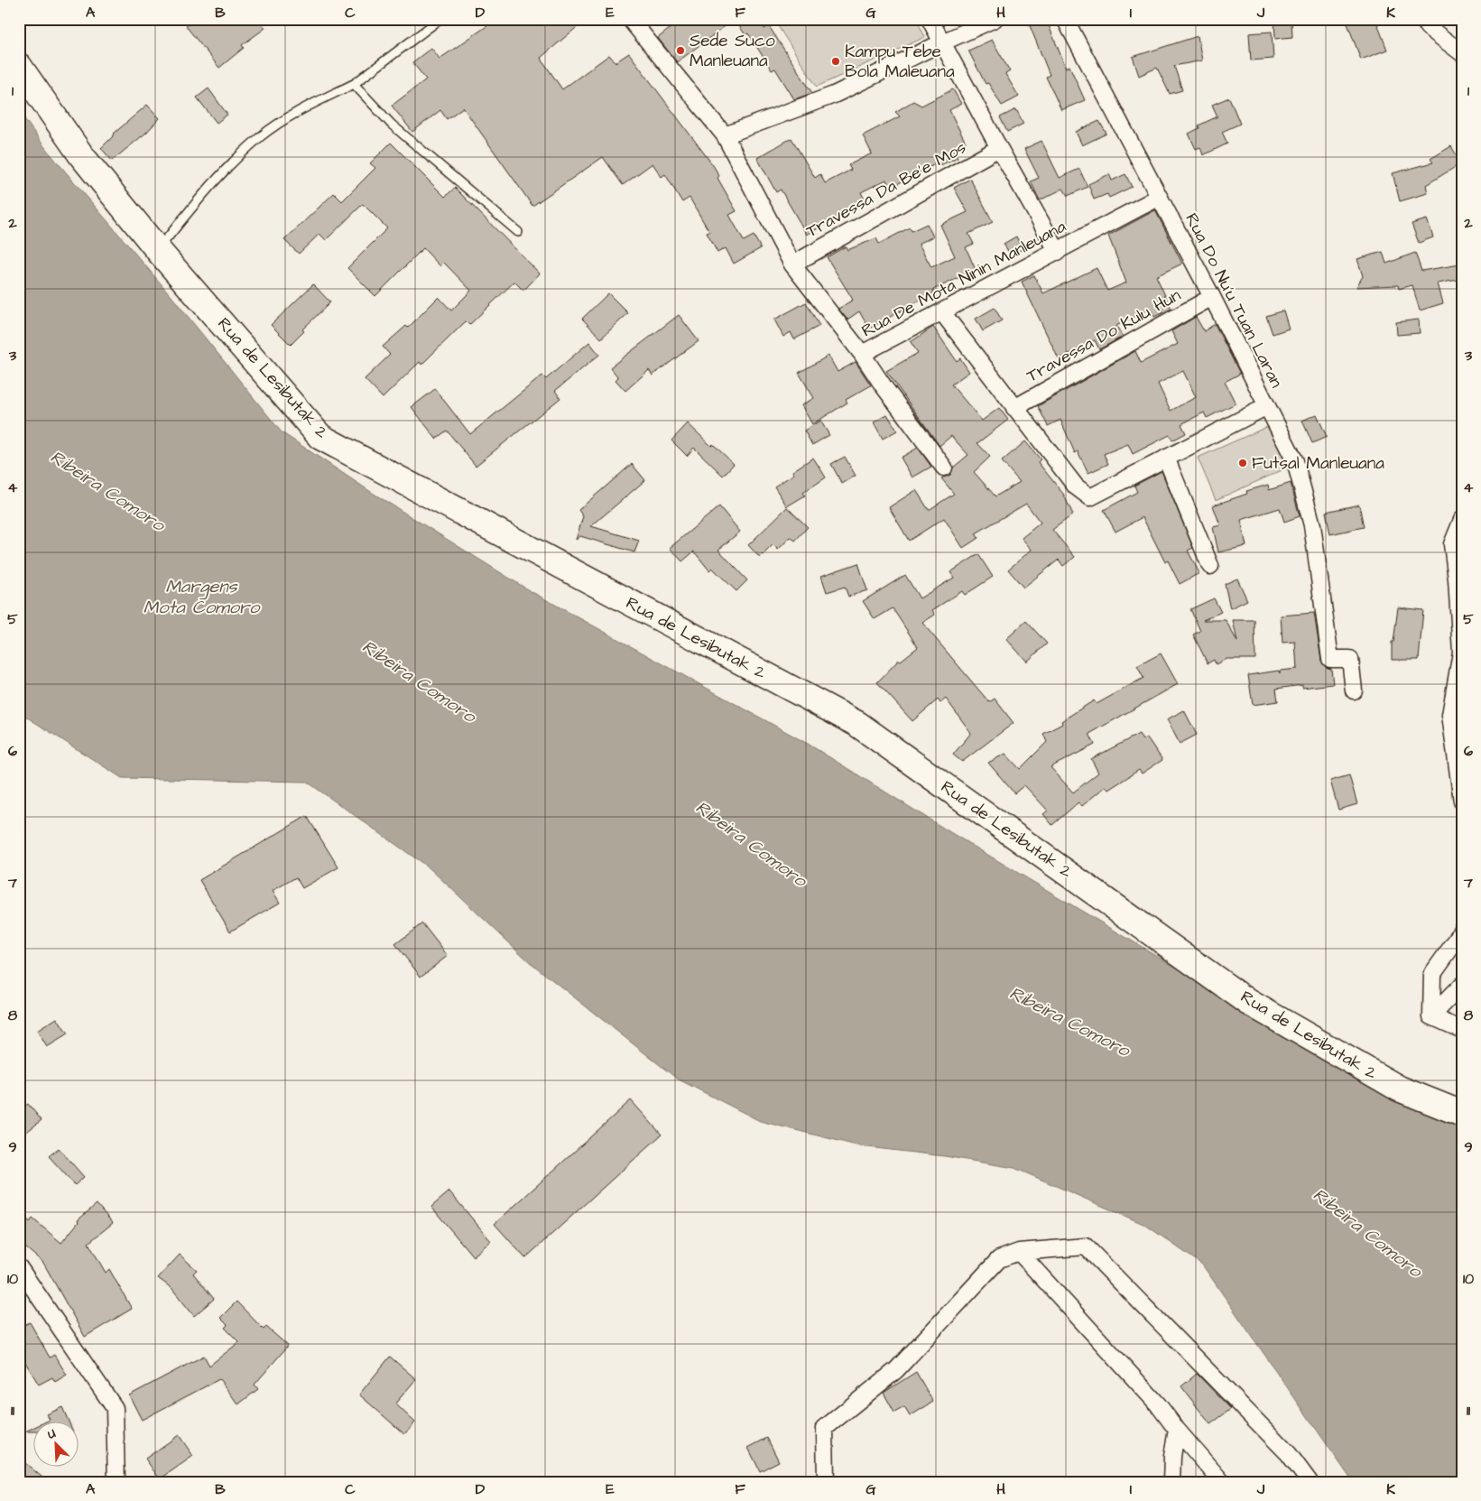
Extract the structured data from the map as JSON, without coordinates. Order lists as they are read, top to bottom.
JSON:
{
  "streets": {
    "main road": ["Rua de Lesibutak 2"],
    "street": [
      "Travessa Da Be’e Mos",
      "Rua De Mota Ninin Manleuana",
      "Rua Do Nu’u Tuan Laran",
      "Travessa Do Kulu Hun"
    ]
  },
  "crossings": [
    ["Travessa Da Be’e Mos", "Rua De Mota Ninin Manleuana"],
    ["Rua De Mota Ninin Manleuana", "Rua Do Nu’u Tuan Laran"],
    ["Rua Do Nu’u Tuan Laran", "Travessa Do Kulu Hun"]
  ],
  "water": ["Ribeira Comoro", "Margens Mota Comoro"],
  "places": ["Sede Suco Manleuana", "Kampu Tebe Bola Maleuana", "Futsal Manleuana"],
  "north": "top left",
  "grid": {
    "columns": [
      "A",
      "B",
      "C",
      "D",
      "E",
      "F",
      "G",
      "H",
      "I",
      "J",
      "K"
    ],
    "rows": [
      "1",
      "2",
      "3",
      "4",
      "5",
      "6",
      "7",
      "8",
      "9",
      "10",
      "11"
    ]
  }
}
